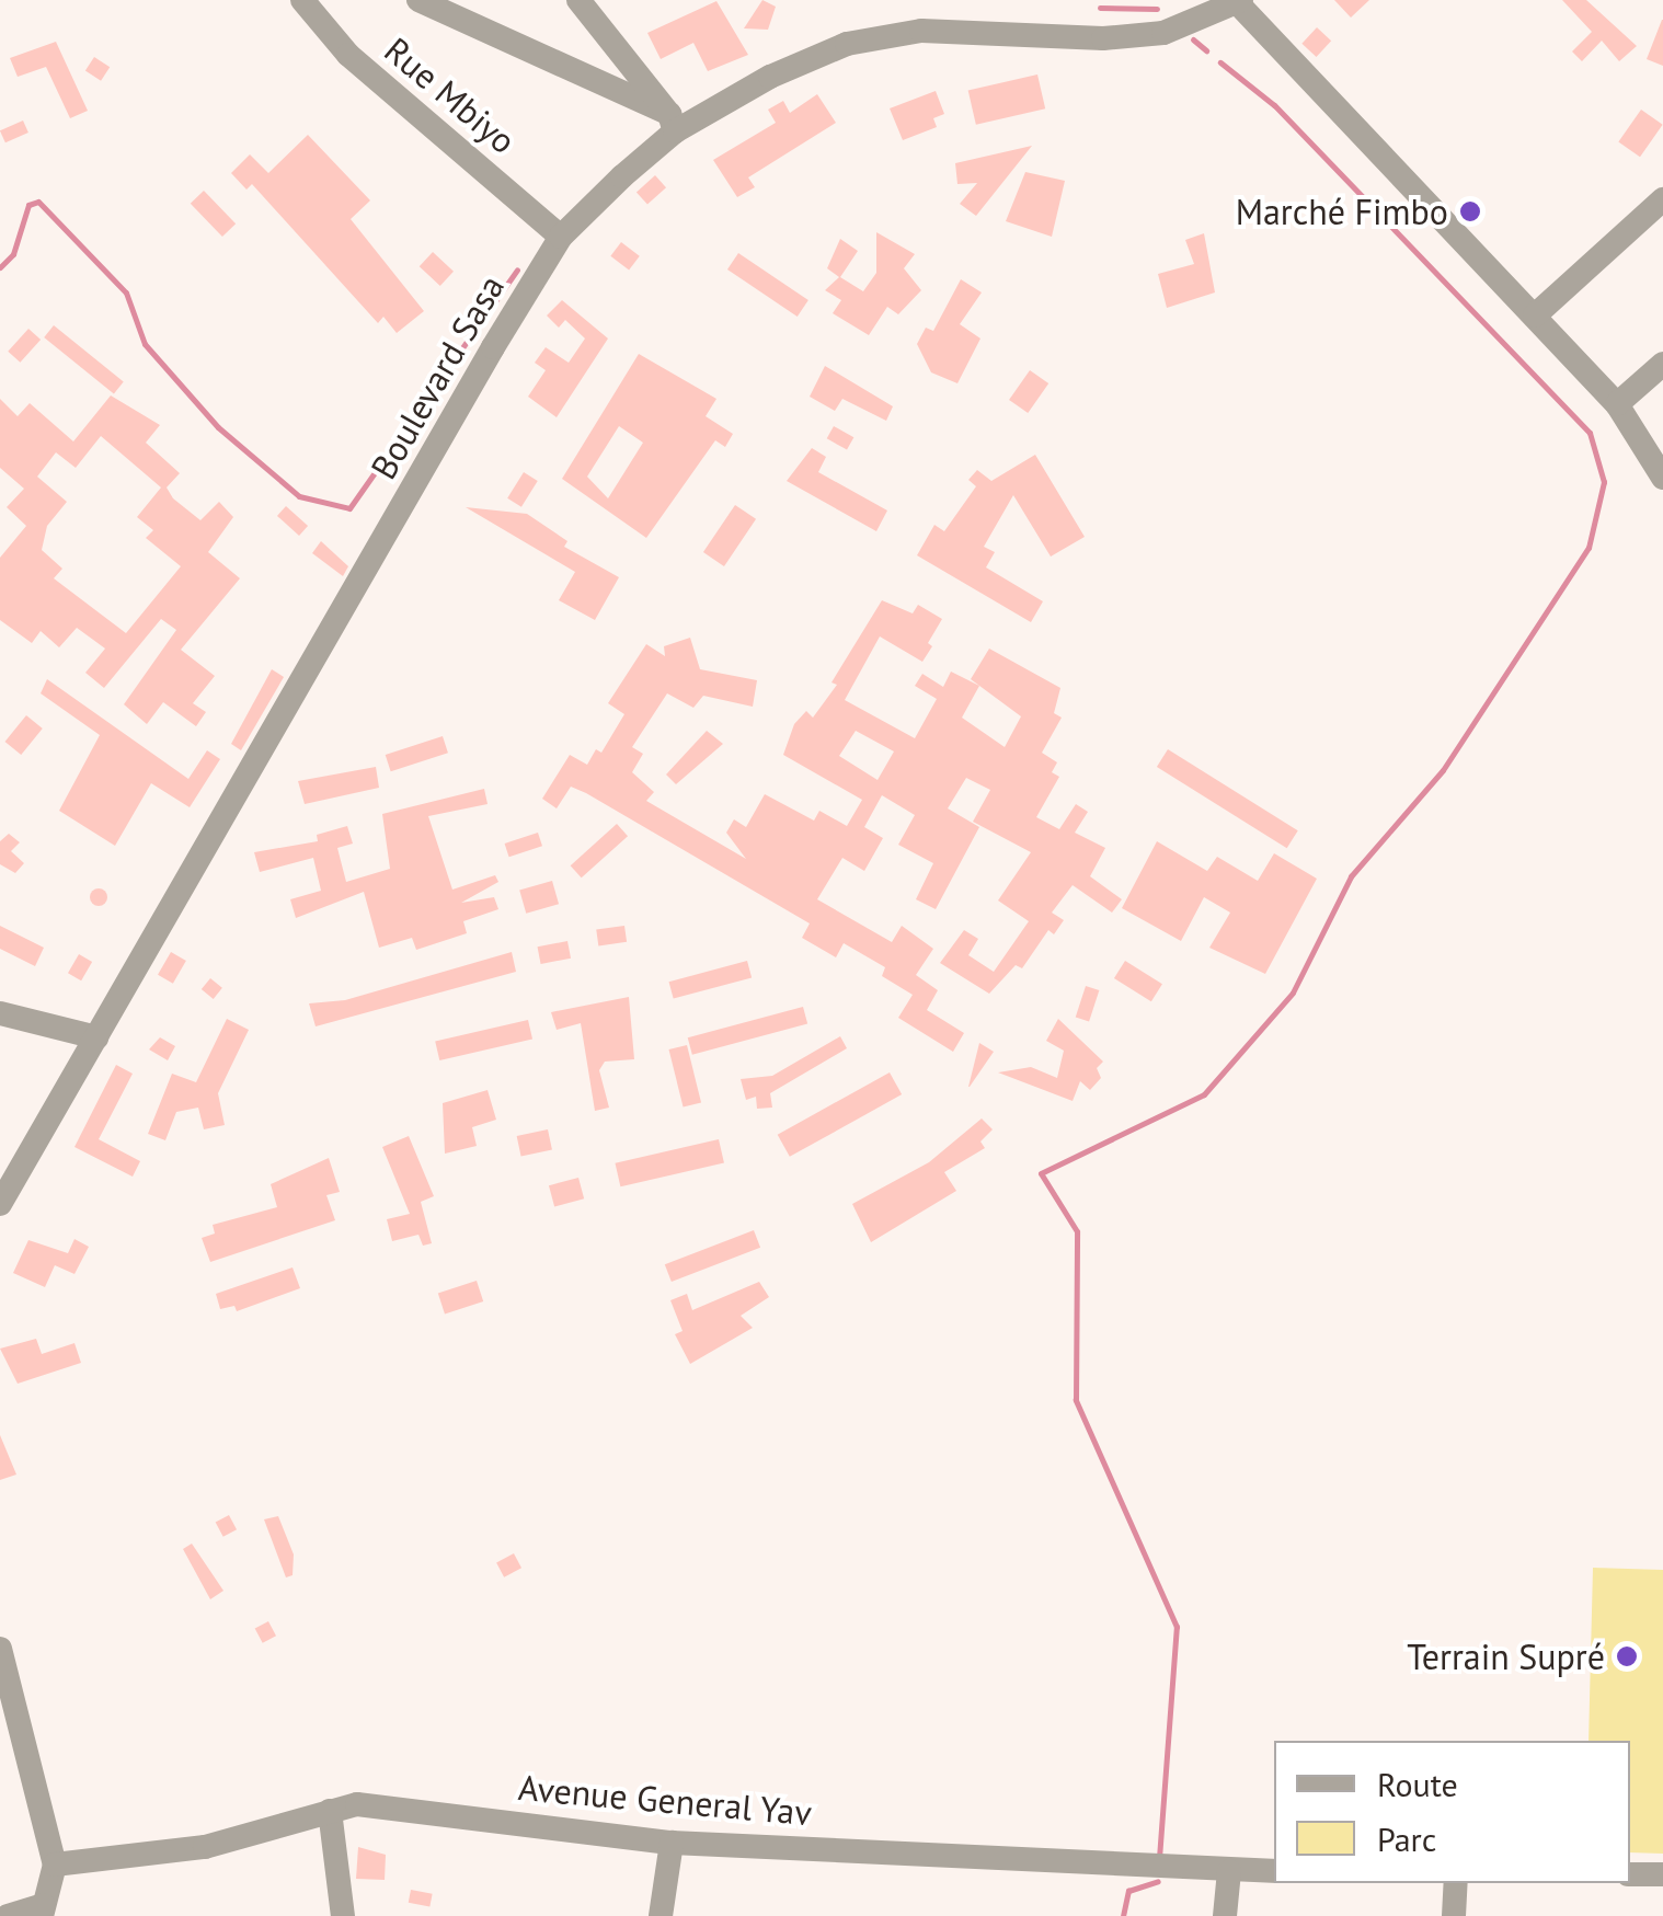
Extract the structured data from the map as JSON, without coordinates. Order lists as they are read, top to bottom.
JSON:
{
  "streets": {
    "street": ["Rue Mbiyo", "Boulevard Sasa", "Avenue General Yav"]
  },
  "crossings": [
    ["Rue Mbiyo", "Boulevard Sasa"]
  ],
  "places": ["Marché Fimbo", "Terrain Supré"],
  "legend": ["Route", "Parc"]
}
